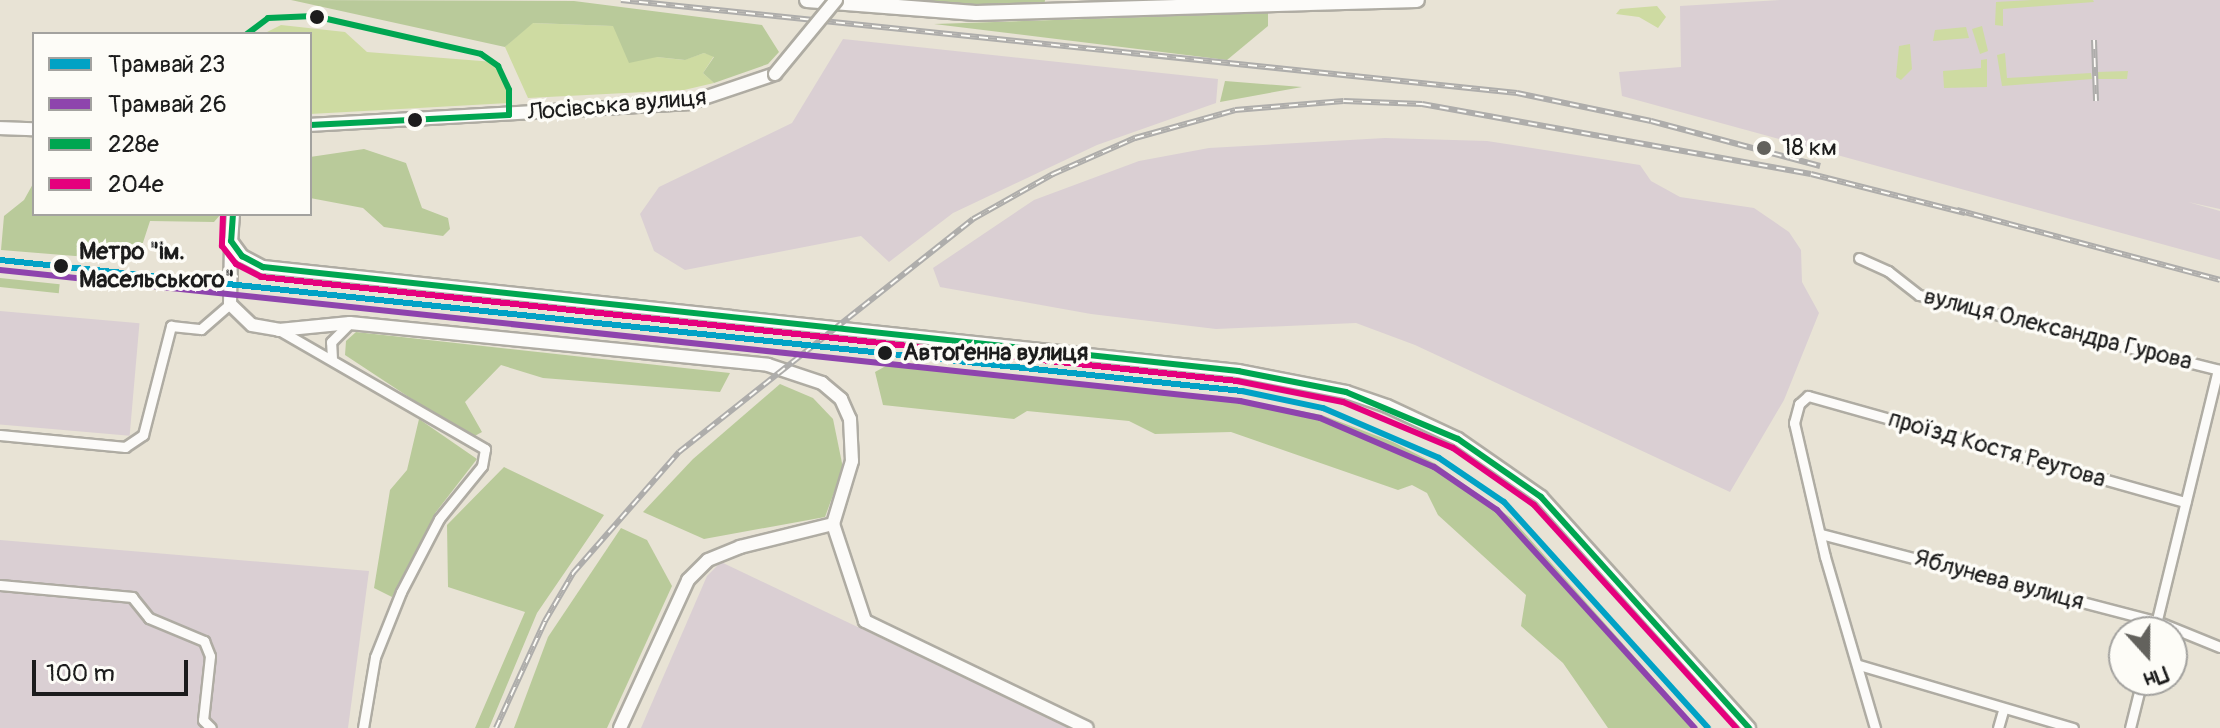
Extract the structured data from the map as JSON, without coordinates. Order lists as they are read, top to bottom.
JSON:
{
  "streets": {
    "main road": ["Лосівська вулиця"],
    "street": ["вулиця Олександра Гурова", "проїзд Костя Реутова", "Яблунева вулиця"]
  },
  "crossings": [
    ["проїзд Костя Реутова", "Яблунева вулиця"]
  ],
  "places": ["18 км", "Метро \"ім. Масельського\"", "Автоґенна вулиця"],
  "lines": [
    "transit line 228е",
    "transit line 204е",
    "tram line 23",
    "tram line 26"
  ],
  "legend": [
    "Трамвай 23",
    "Трамвай 26",
    "228е",
    "204е"
  ],
  "scale_bar": "100 m",
  "north": "bottom"
}
